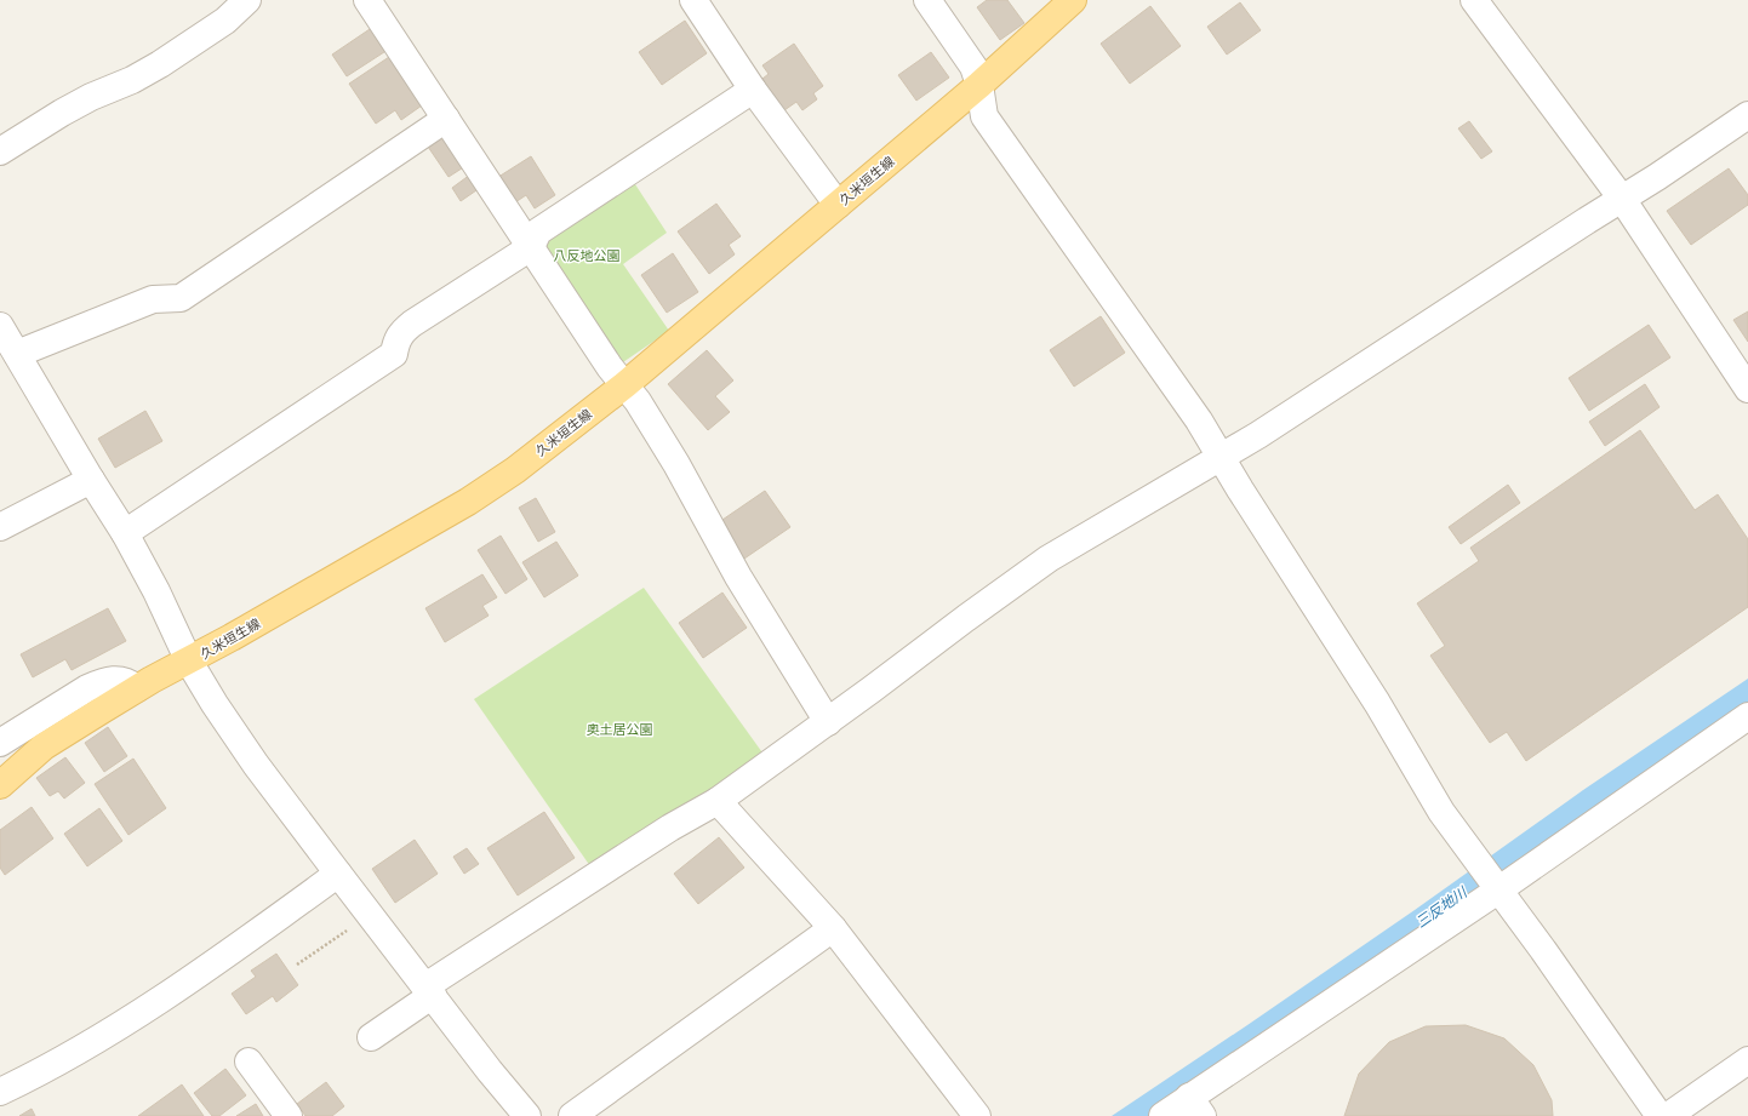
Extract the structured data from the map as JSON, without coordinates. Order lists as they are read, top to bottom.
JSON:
{
  "streets": {
    "main road": ["久米垣生線"]
  },
  "water": ["三反地川"],
  "parks": ["八反地公園", "奥土居公園"]
}
